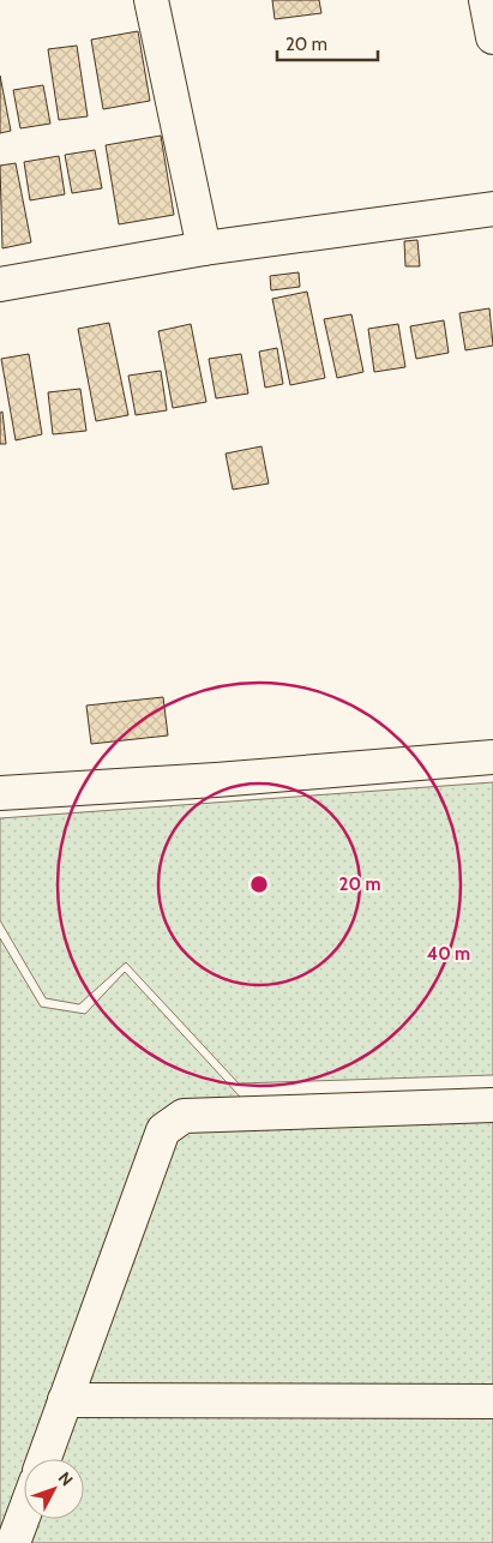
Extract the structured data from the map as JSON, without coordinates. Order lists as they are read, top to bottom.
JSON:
{
  "scale_bar": "20 m",
  "north": "top right",
  "rings": ["20 m", "40 m"]
}
